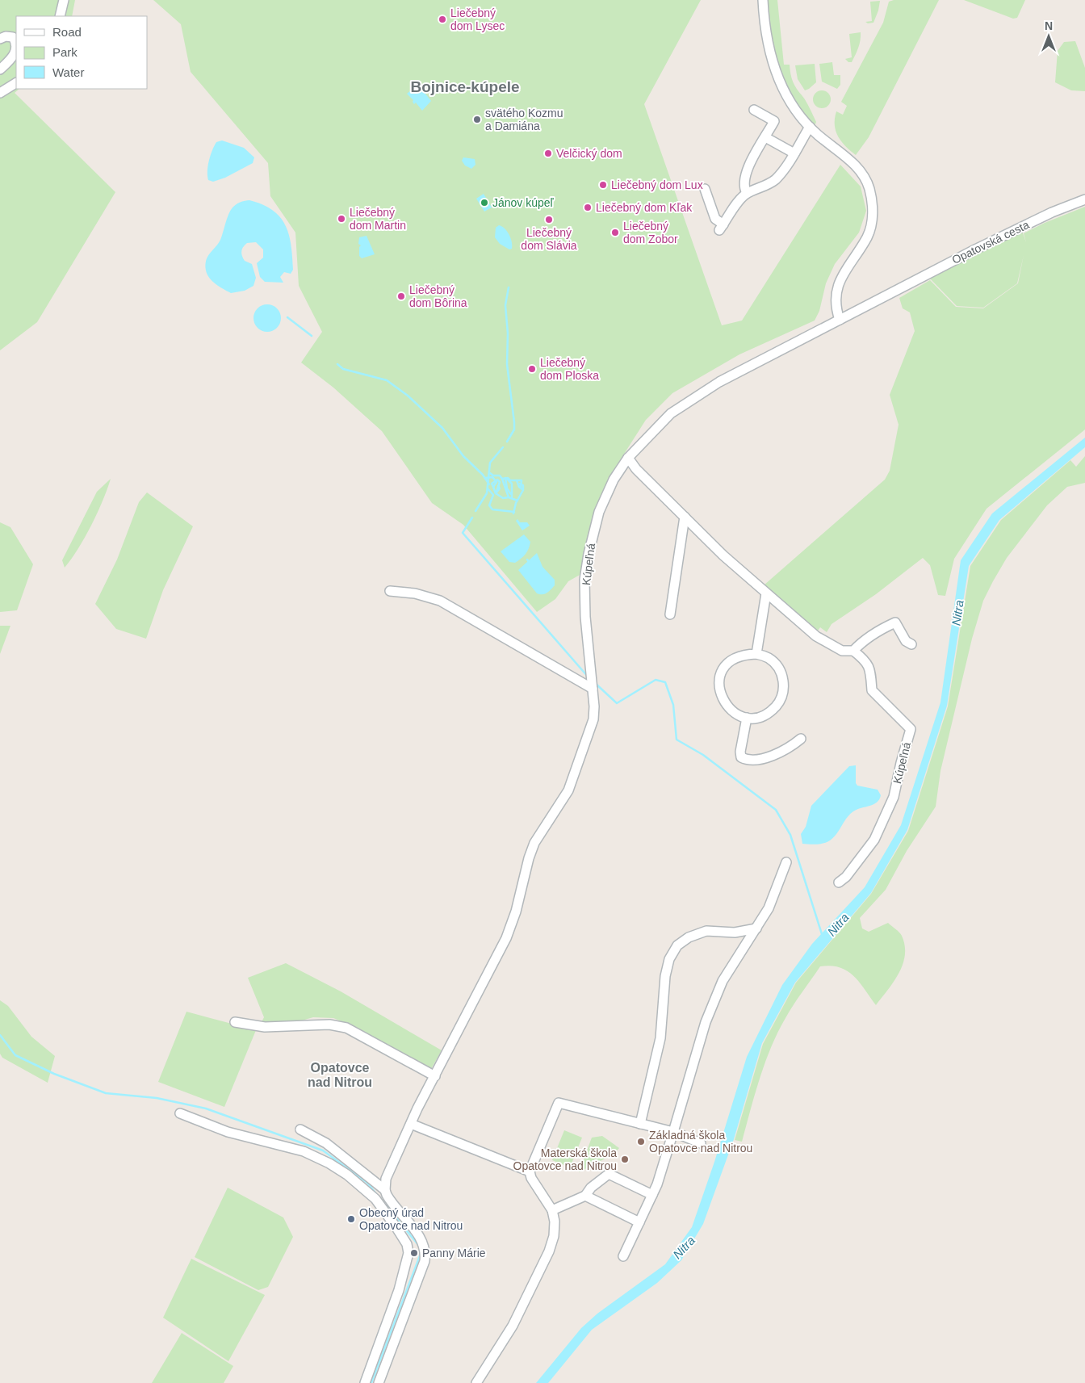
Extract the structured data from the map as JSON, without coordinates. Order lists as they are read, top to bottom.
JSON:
{
  "streets": {
    "street": ["Opatovská cesta", "Kúpeľná"]
  },
  "crossings": [
    ["Opatovská cesta", "Kúpeľná"]
  ],
  "districts": ["Bojnice-kúpele", "Opatovce nad Nitrou"],
  "water": ["Nitra"],
  "places": [
    "Liečebný dom Lysec",
    "svätého Kozmu a Damiána",
    "Velčický dom",
    "Liečebný dom Lux",
    "Jánov kúpeľ",
    "Liečebný dom Kľak",
    "Liečebný dom Martin",
    "Liečebný dom Slávia",
    "Liečebný dom Zobor",
    "Liečebný dom Bôrina",
    "Liečebný dom Ploska",
    "Základná škola Opatovce nad Nitrou",
    "Materská škola Opatovce nad Nitrou",
    "Obecný úrad Opatovce nad Nitrou",
    "Panny Márie"
  ],
  "legend": ["Road", "Park", "Water"],
  "north": "top"
}
